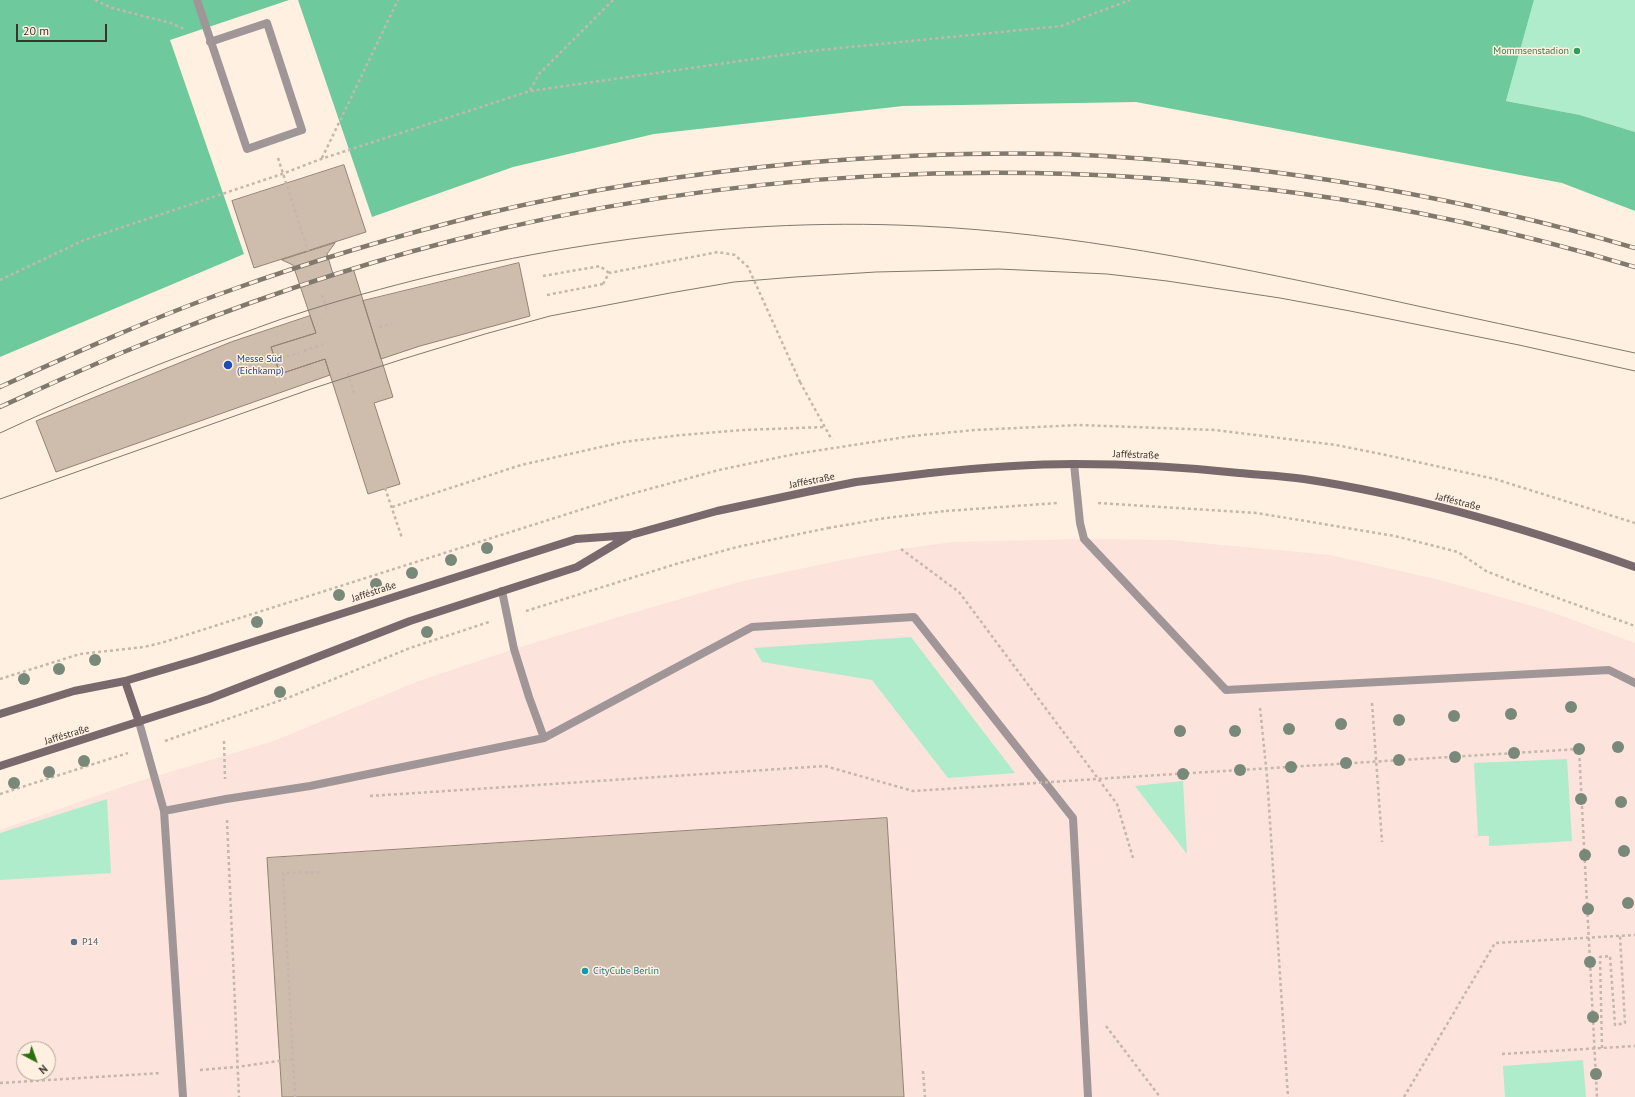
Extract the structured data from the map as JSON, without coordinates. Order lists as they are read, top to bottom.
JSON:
{
  "streets": {
    "main road": ["Jafféstraße"]
  },
  "places": [
    "Mommsenstadion",
    "Messe Süd (Eichkamp)",
    "P14",
    "CityCube Berlin"
  ],
  "scale_bar": "20 m",
  "north": "bottom right"
}
